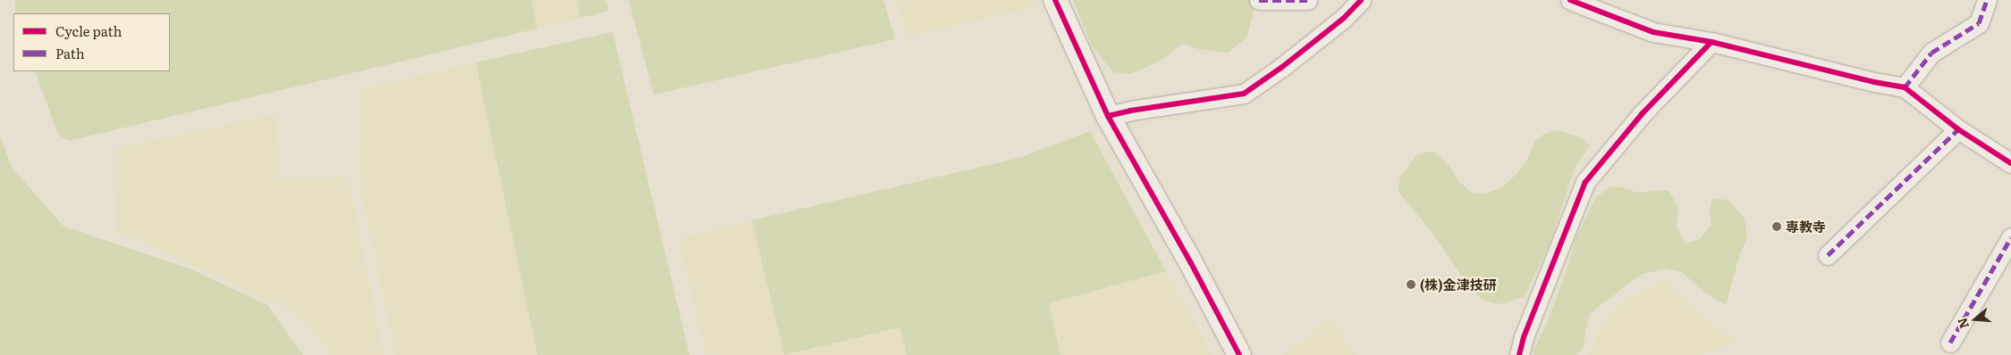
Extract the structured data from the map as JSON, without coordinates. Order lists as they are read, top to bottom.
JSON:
{
  "places": ["専教寺", "(株)金津技研"],
  "legend": ["Cycle path", "Path"],
  "north": "left"
}
